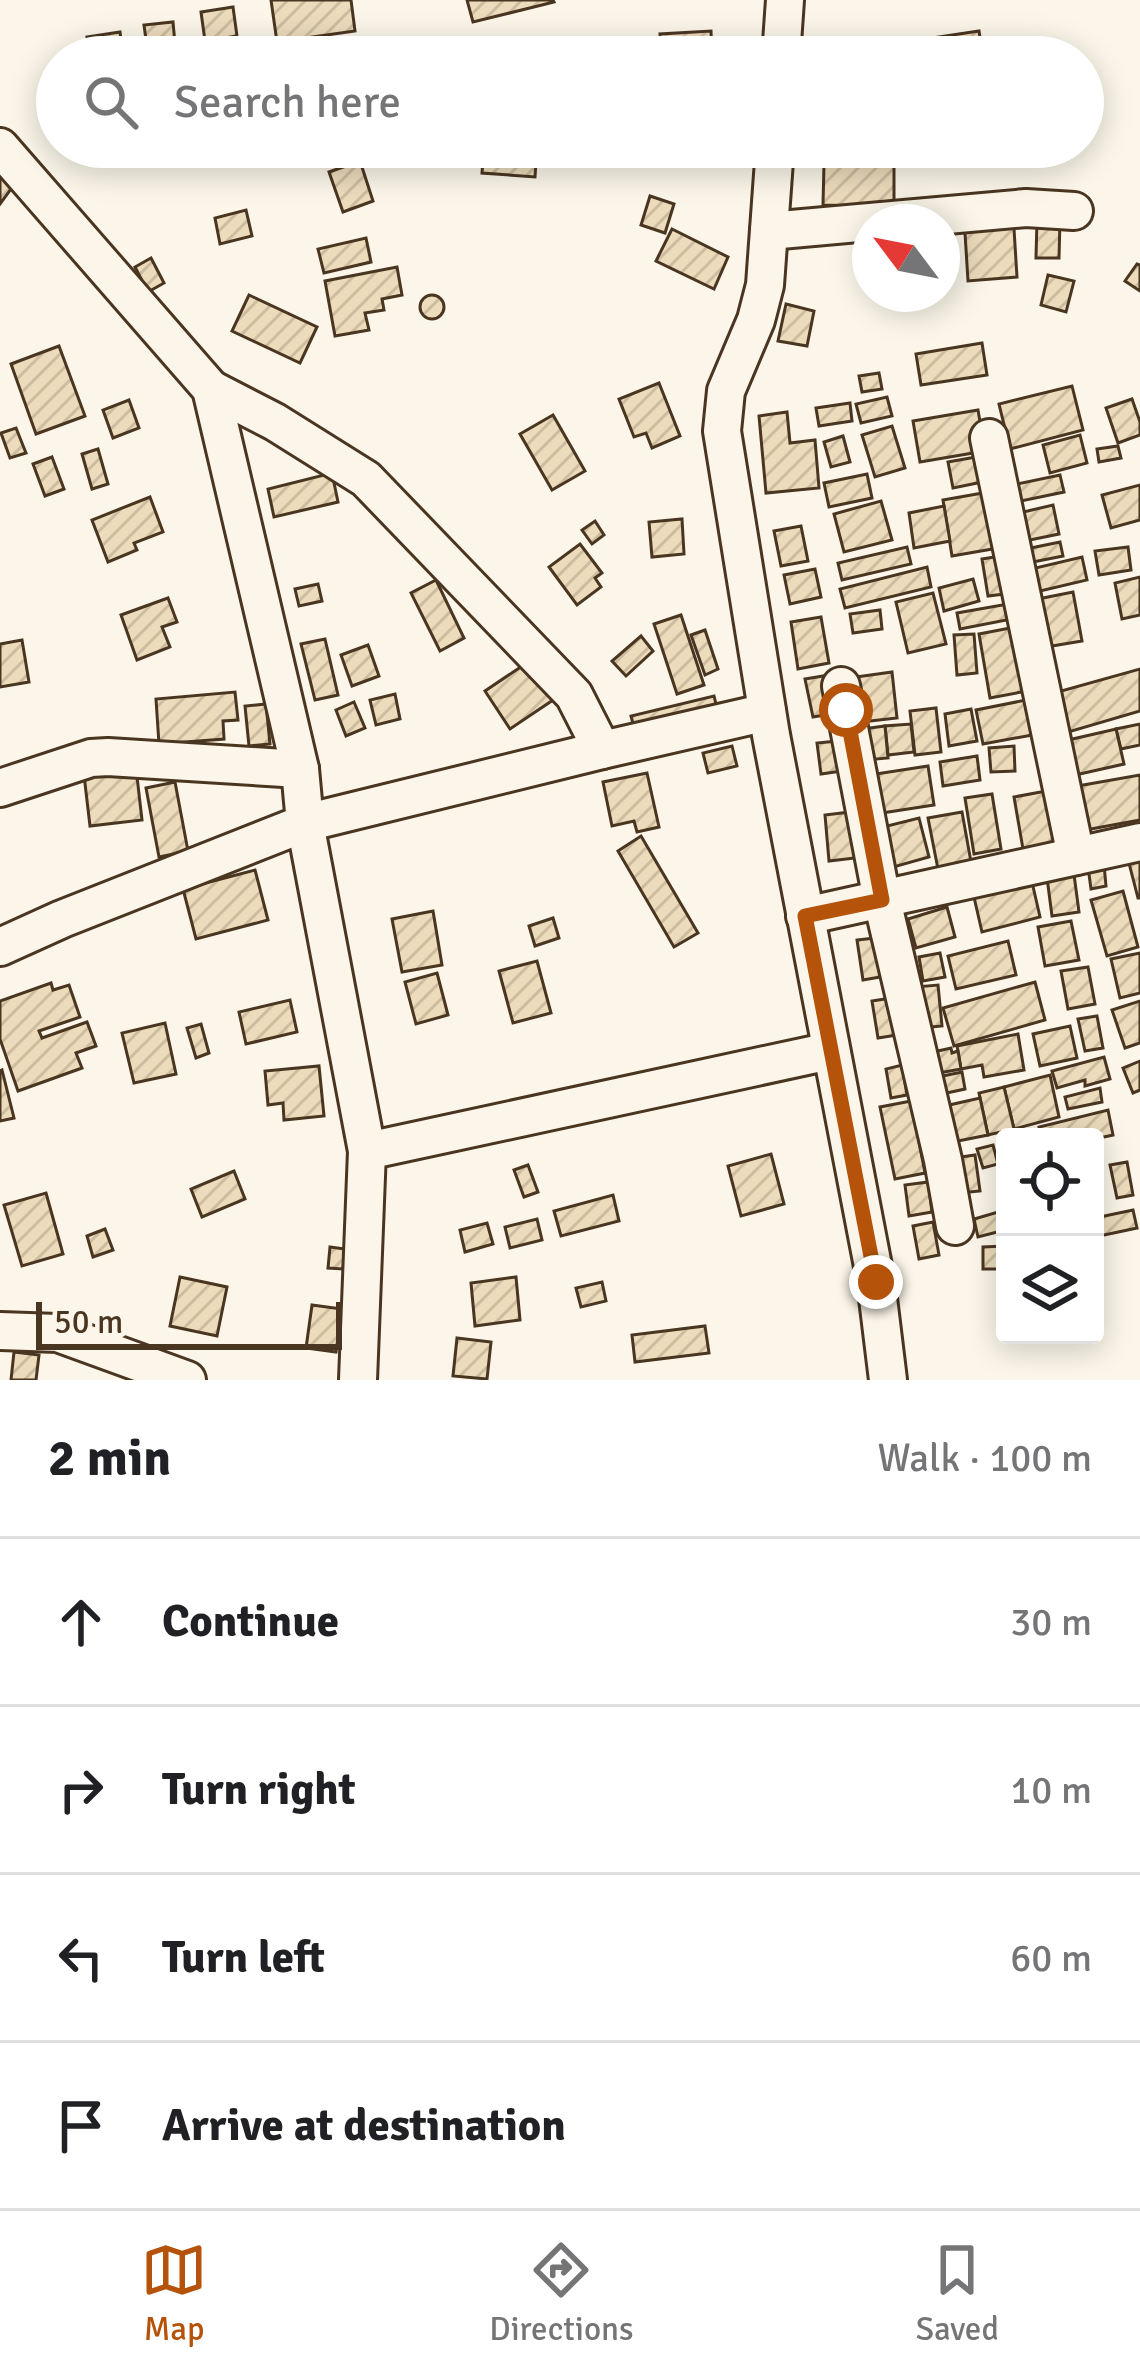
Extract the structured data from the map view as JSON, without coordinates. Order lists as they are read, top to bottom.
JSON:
{
  "scale_bar": "50 m",
  "north": "top left",
  "page": {
    "search": "Search here",
    "scale": "50 m",
    "heading": ["2 min", "Walk · 100 m"],
    "list": [
      ["Continue", "30 m"],
      ["Turn right", "10 m"],
      ["Turn left", "60 m"],
      "Arrive at destination"
    ],
    "nav": ["Map", "Directions", "Saved"]
  }
}
